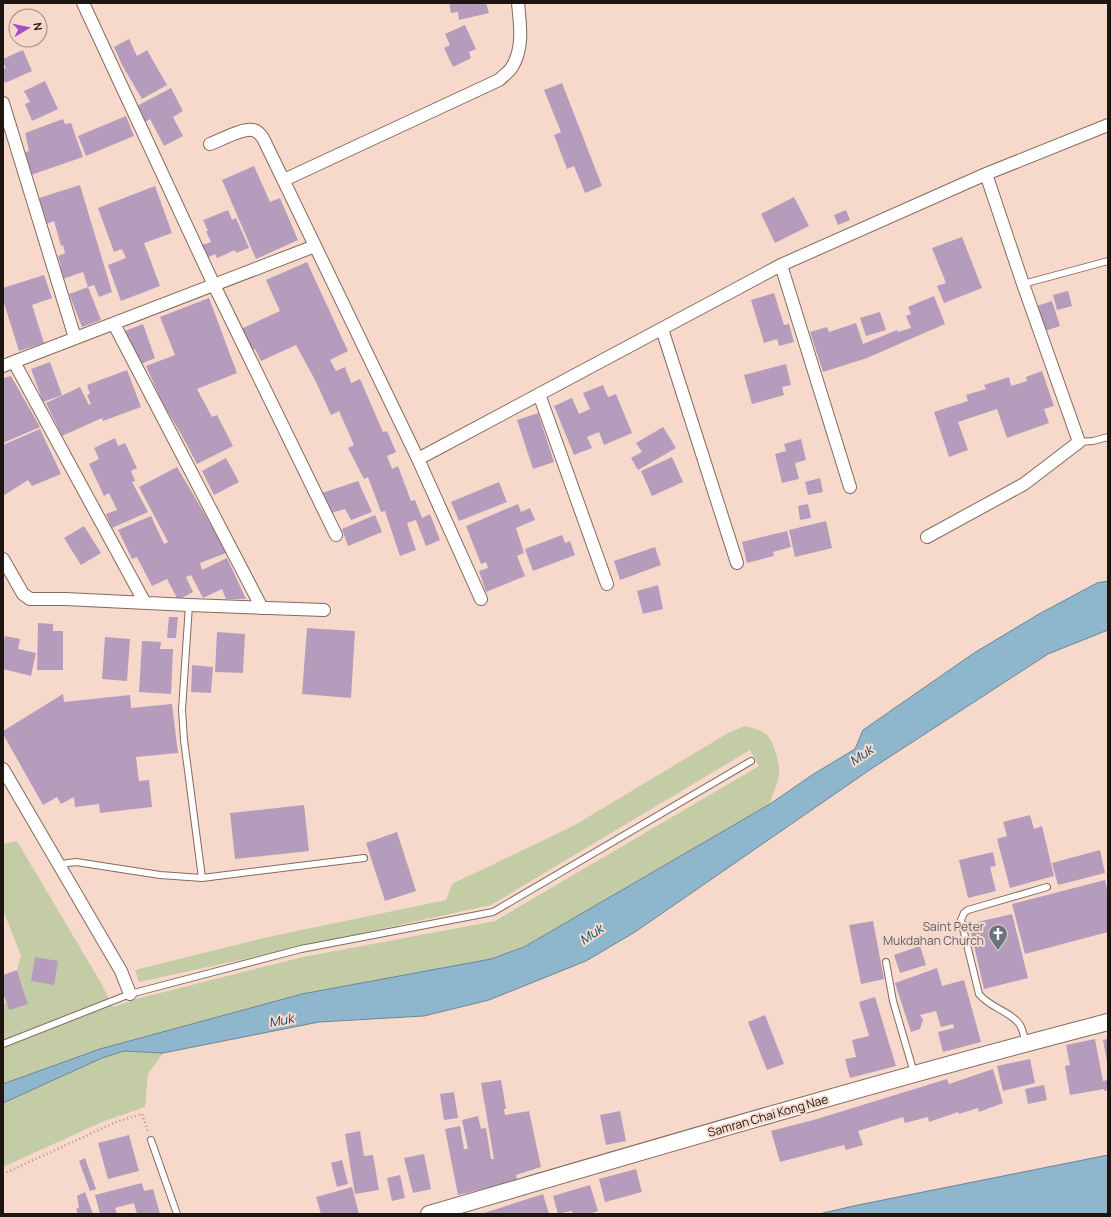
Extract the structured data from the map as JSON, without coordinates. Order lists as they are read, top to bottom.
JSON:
{
  "streets": {
    "street": ["Samran Chai Kong Nae"]
  },
  "water": ["Muk"],
  "places": {
    "church": ["Saint Peter Mukdahan Church"]
  },
  "north": "right"
}
